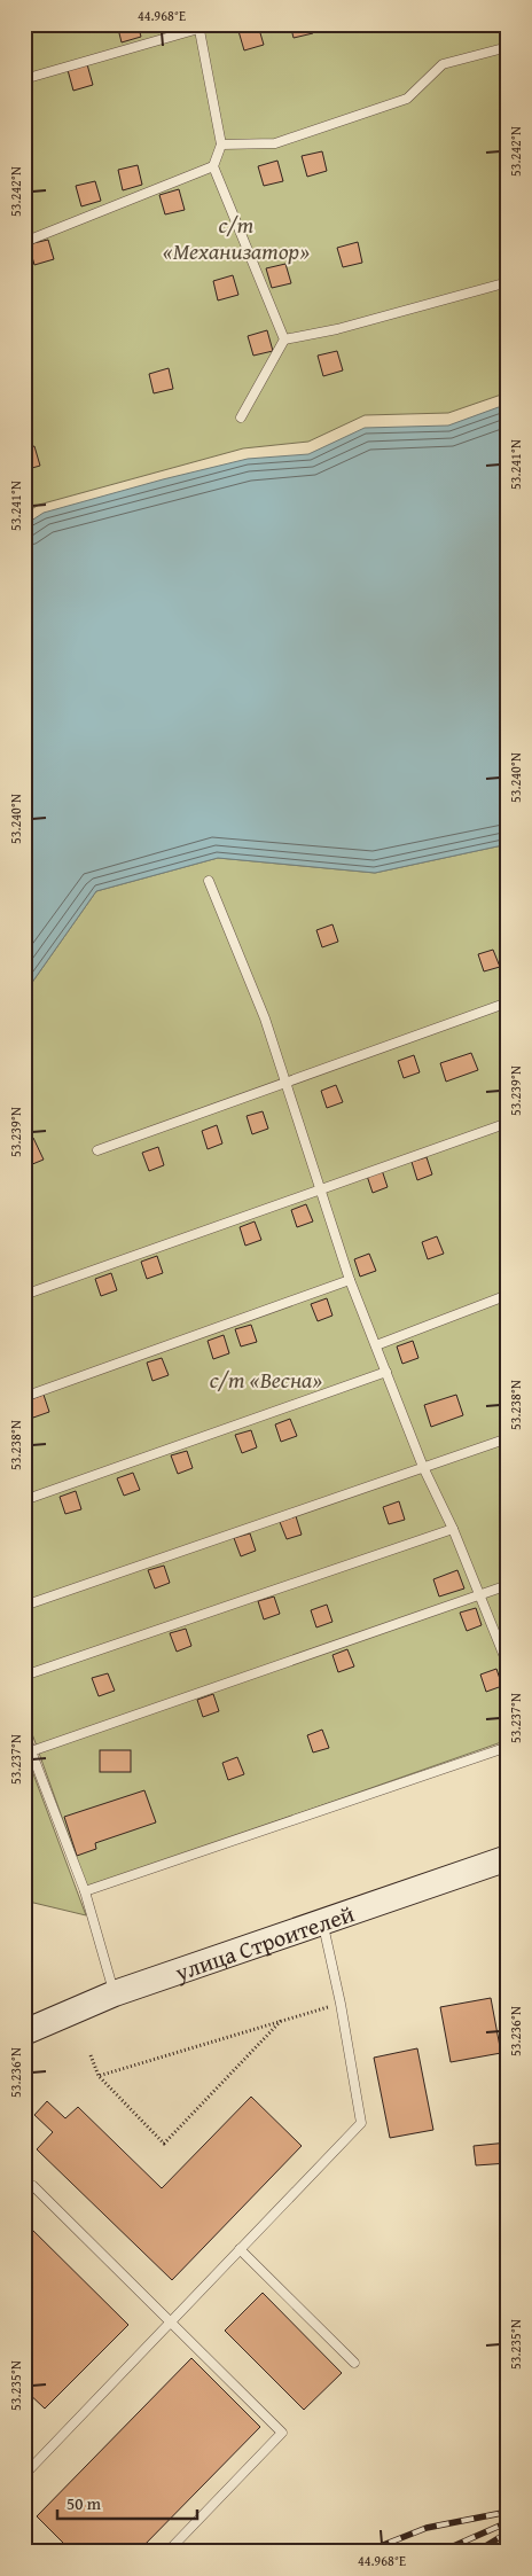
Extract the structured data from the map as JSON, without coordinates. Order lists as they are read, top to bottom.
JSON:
{
  "streets": {
    "main road": ["улица Строителей"]
  },
  "parks": ["с/т «Механизатор»", "с/т «Весна»"],
  "scale_bar": "50 m",
  "coordinates": [
    "44.968°E",
    "53.242°N",
    "53.241°N",
    "53.240°N",
    "53.239°N",
    "53.238°N",
    "53.237°N",
    "53.236°N",
    "53.235°N"
  ]
}
